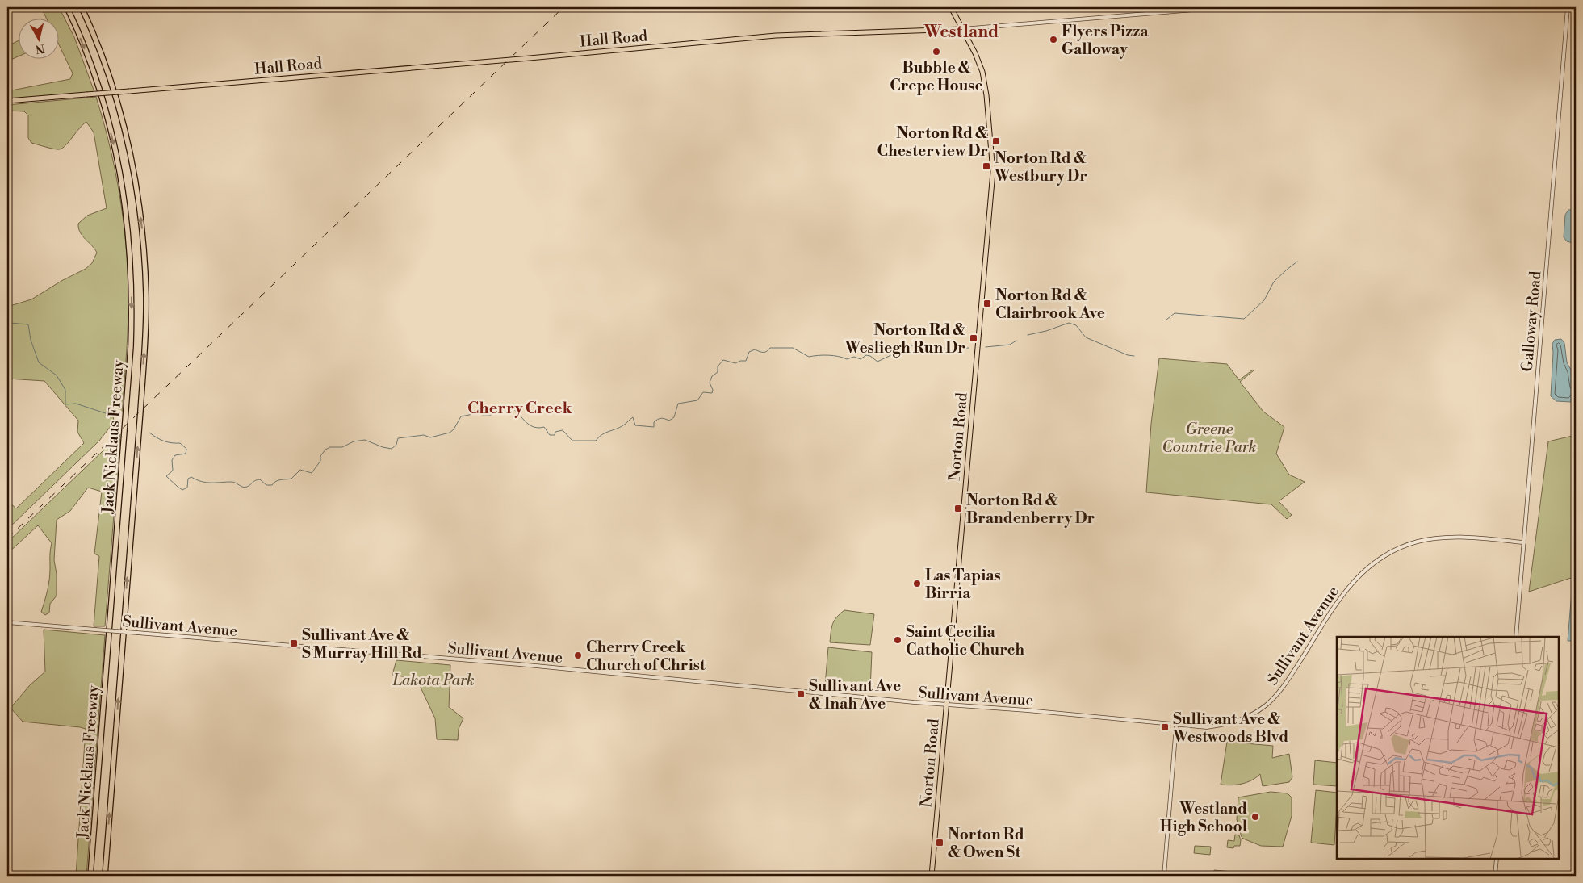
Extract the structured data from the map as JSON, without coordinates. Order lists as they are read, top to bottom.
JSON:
{
  "streets": {
    "highway": ["Jack Nicklaus Freeway"],
    "main road": ["Hall Road", "Norton Road"],
    "street": ["Galloway Road", "Sullivant Avenue"]
  },
  "crossings": [
    ["Hall Road", "Norton Road"],
    ["Galloway Road", "Sullivant Avenue"],
    ["Norton Road", "Sullivant Avenue"]
  ],
  "districts": ["Westland", "Cherry Creek"],
  "parks": ["Greene Countrie Park", "Lakota Park"],
  "places": {
    "other": [
      "Flyers Pizza Galloway",
      "Bubble & Crepe House",
      "Las Tapias Birria",
      "Saint Cecilia Catholic Church",
      "Cherry Creek Church of Christ",
      "Westland High School"
    ],
    "transit": [
      "Norton Rd & Chesterview Dr",
      "Norton Rd & Westbury Dr",
      "Norton Rd & Clairbrook Ave",
      "Norton Rd & Wesliegh Run Dr",
      "Norton Rd & Brandenberry Dr",
      "Sullivant Ave & S Murray Hill Rd",
      "Sullivant Ave & Inah Ave",
      "Sullivant Ave & Westwoods Blvd",
      "Norton Rd & Owen St"
    ]
  },
  "north": "bottom"
}
